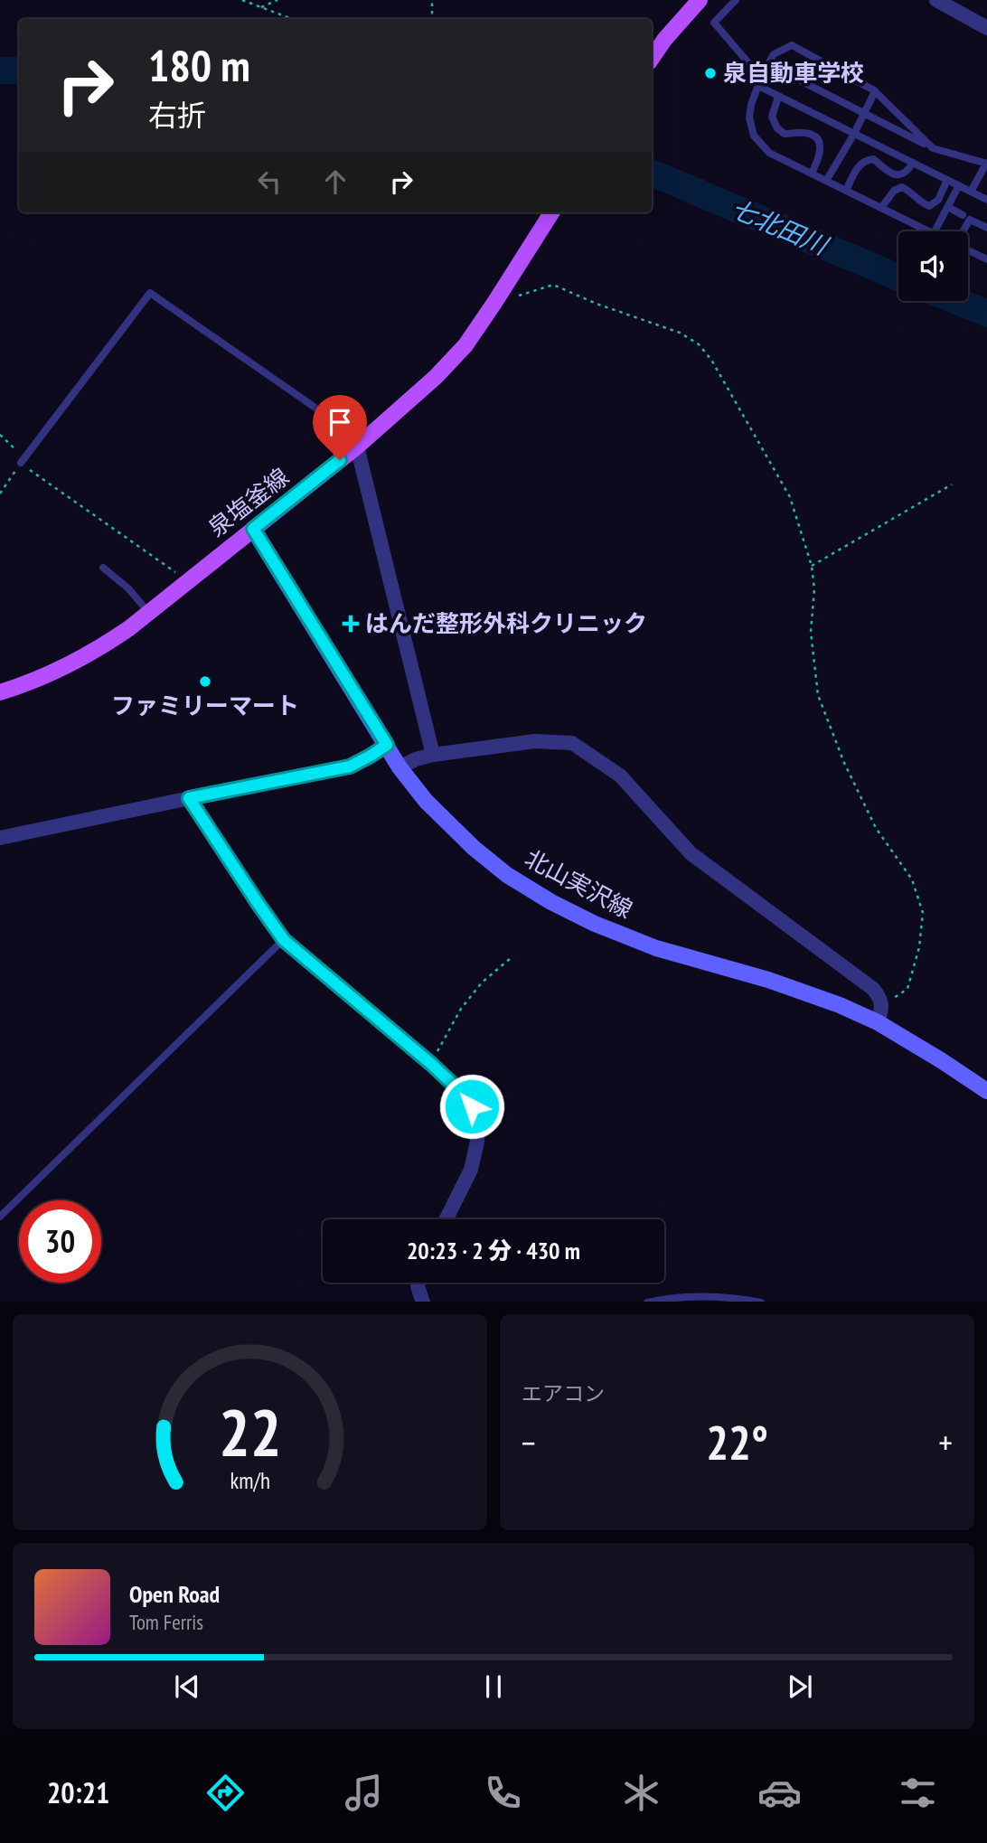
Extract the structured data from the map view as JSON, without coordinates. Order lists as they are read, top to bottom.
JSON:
{
  "streets": {
    "main road": ["泉塩釜線"],
    "street": ["北山実沢線"]
  },
  "crossings": [
    ["泉塩釜線", "北山実沢線"]
  ],
  "water": ["七北田川"],
  "places": {
    "other": ["泉自動車学校", "ファミリーマート"],
    "health": ["はんだ整形外科クリニック"]
  },
  "page": {
    "turn": ["180 m", "右折"],
    "limit": "30",
    "trip": "20:23 · 2 分 · 430 m",
    "tile": "エアコン",
    "heat": ["−", "22°", "+"],
    "song": ["Open Road", "Tom Ferris"],
    "tabs": "20:21",
    "gauge": ["22", "km/h"]
  }
}
